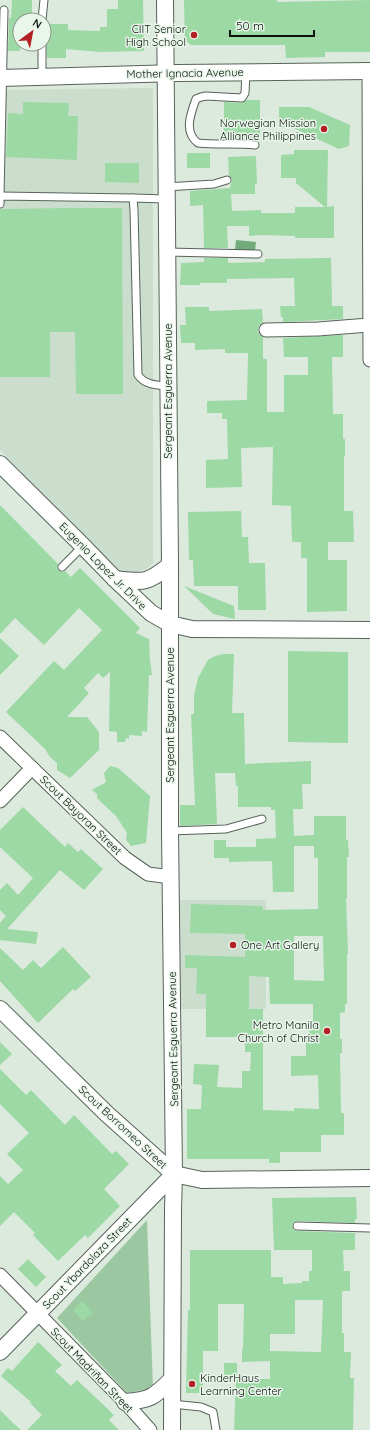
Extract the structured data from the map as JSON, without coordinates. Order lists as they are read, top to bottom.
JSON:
{
  "streets": {
    "street": [
      "Mother Ignacia Avenue",
      "Sergeant Esguerra Avenue",
      "Eugenio Lopez Jr. Drive",
      "Scout Bayoran Street",
      "Scout Borromeo Street",
      "Scout Ybardolaza Street",
      "Scout Madriñan Street"
    ]
  },
  "crossings": [
    ["Mother Ignacia Avenue", "Sergeant Esguerra Avenue"],
    ["Sergeant Esguerra Avenue", "Eugenio Lopez Jr. Drive"],
    ["Sergeant Esguerra Avenue", "Scout Bayoran Street"],
    ["Sergeant Esguerra Avenue", "Scout Borromeo Street"],
    ["Sergeant Esguerra Avenue", "Scout Ybardolaza Street"],
    ["Scout Borromeo Street", "Scout Ybardolaza Street"],
    ["Scout Ybardolaza Street", "Scout Madriñan Street"]
  ],
  "places": [
    "CIIT Senior High School",
    "Norwegian Mission Alliance Philippines",
    "One Art Gallery",
    "Metro Manila Church of Christ",
    "KinderHaus Learning Center"
  ],
  "scale_bar": "50 m",
  "north": "top right"
}
